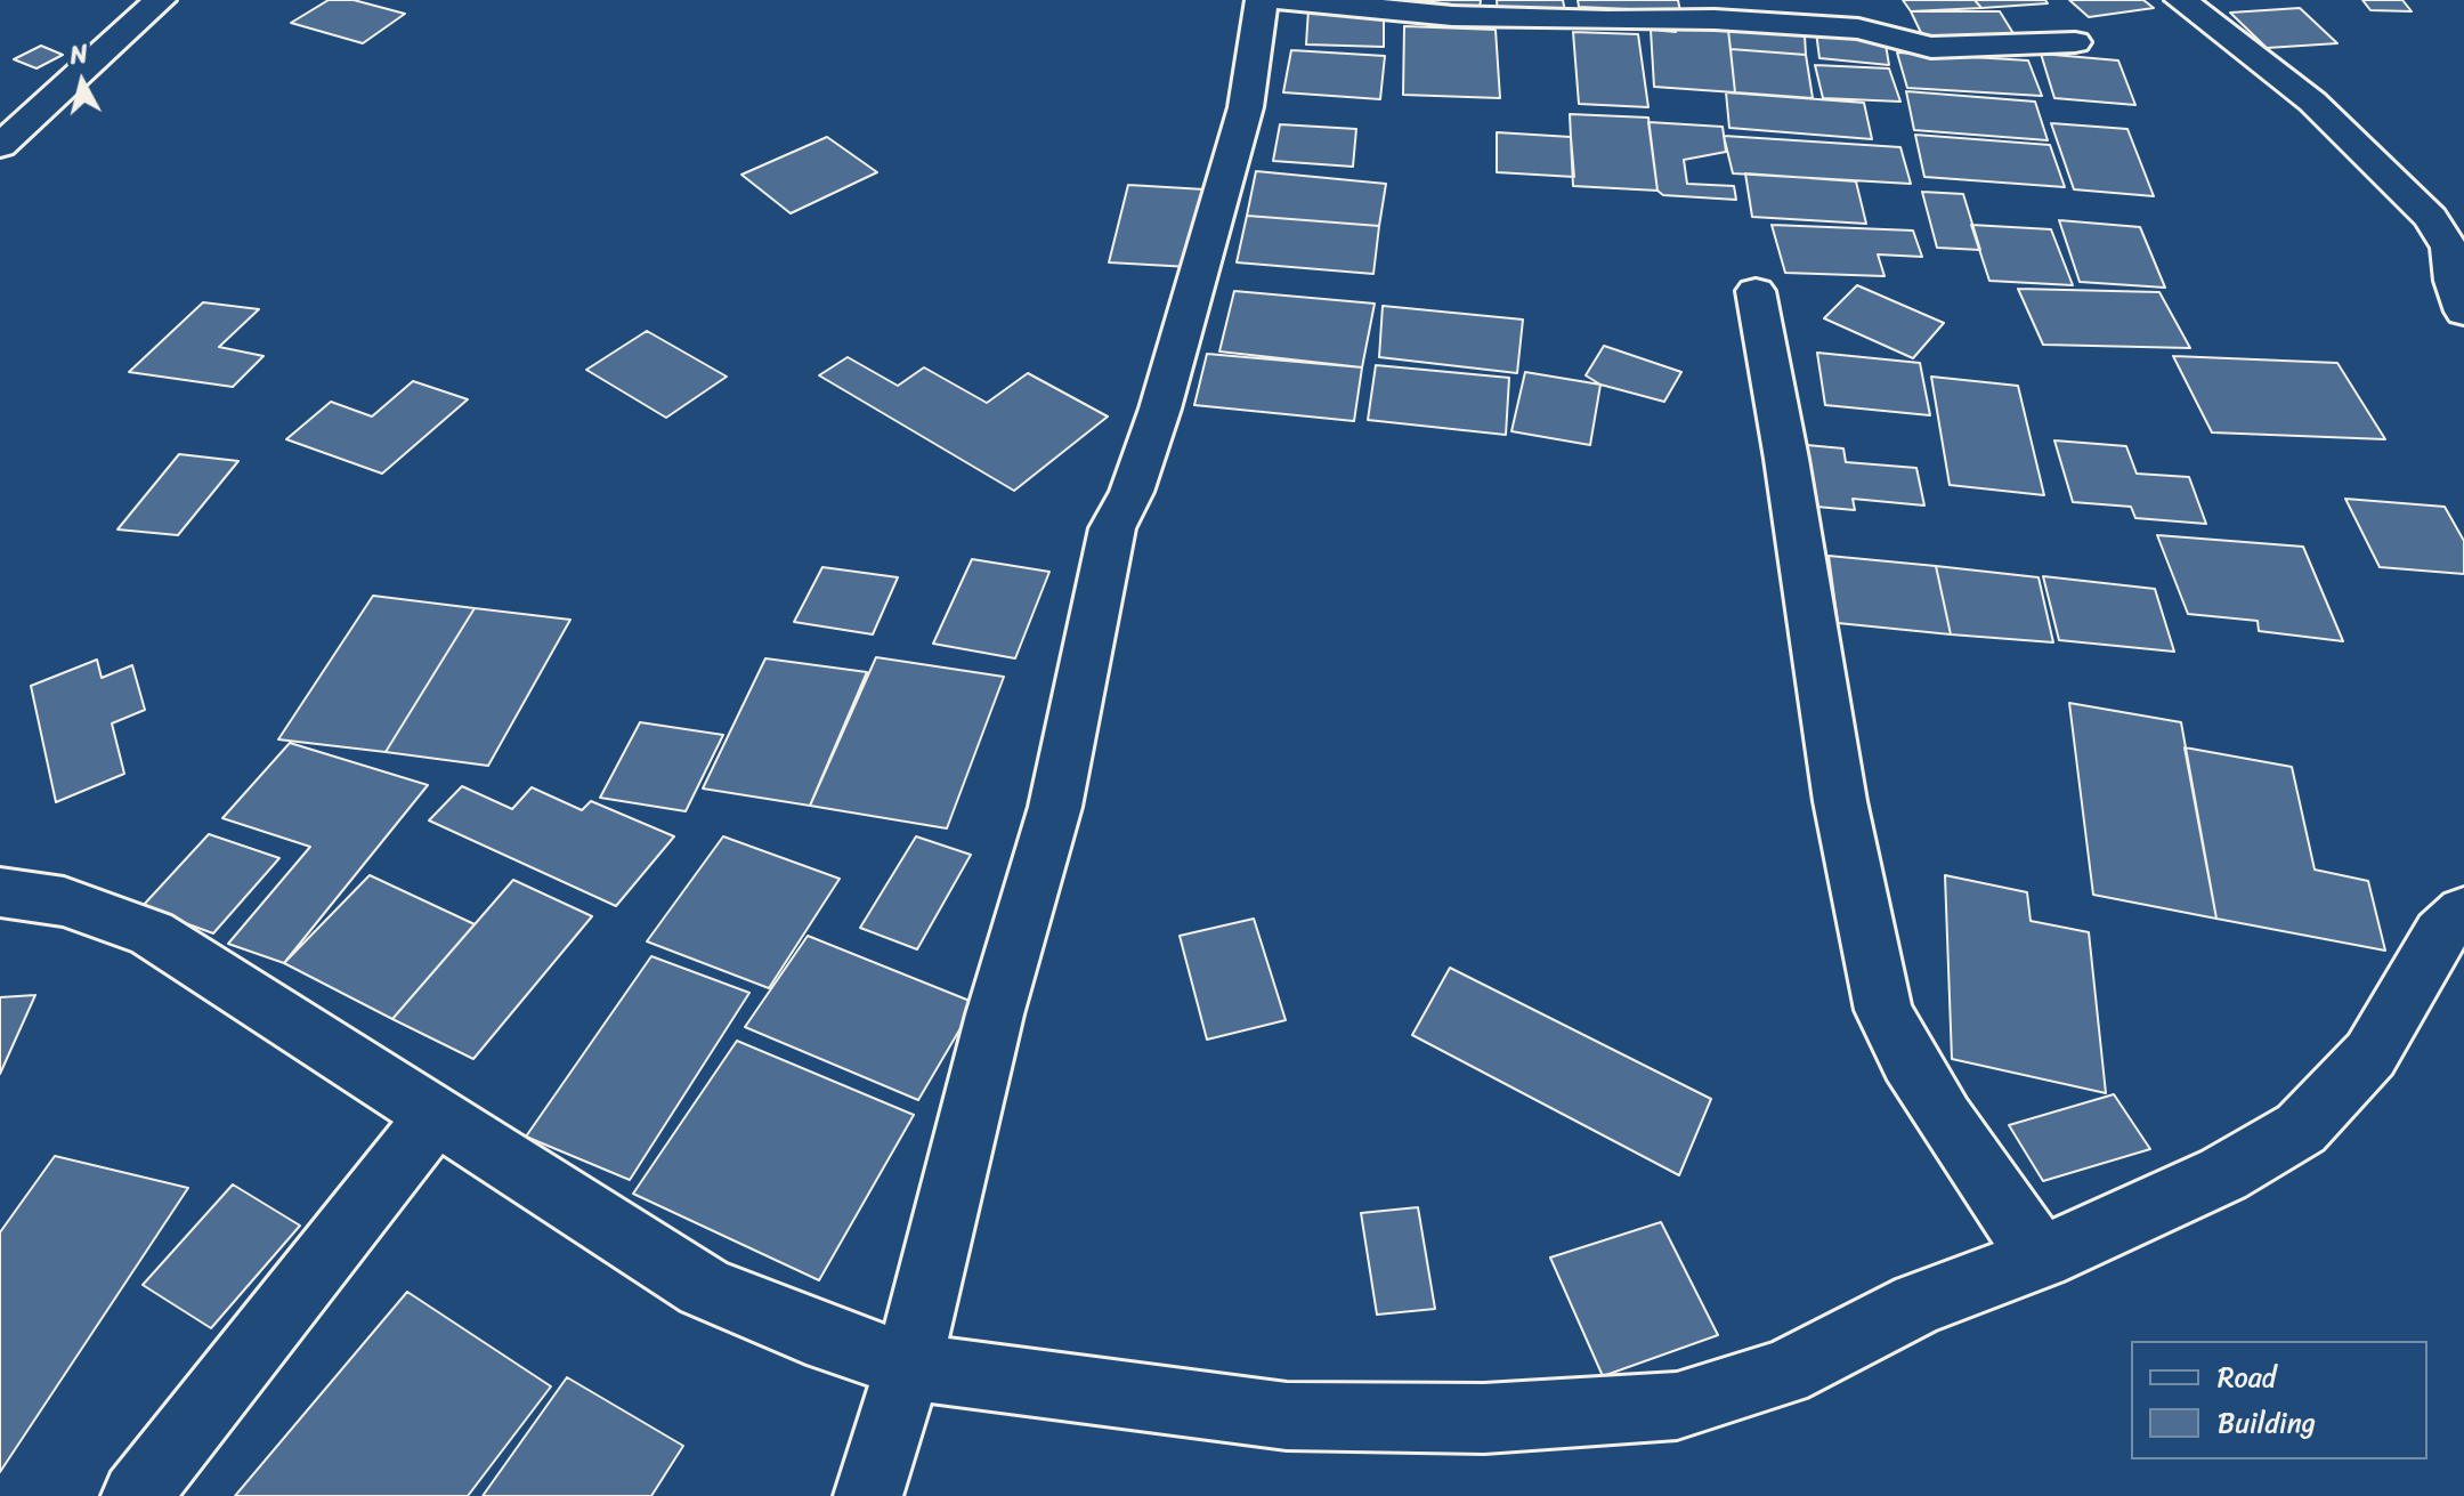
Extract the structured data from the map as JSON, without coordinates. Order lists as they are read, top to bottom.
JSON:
{
  "legend": ["Road", "Building"],
  "north": "top"
}
